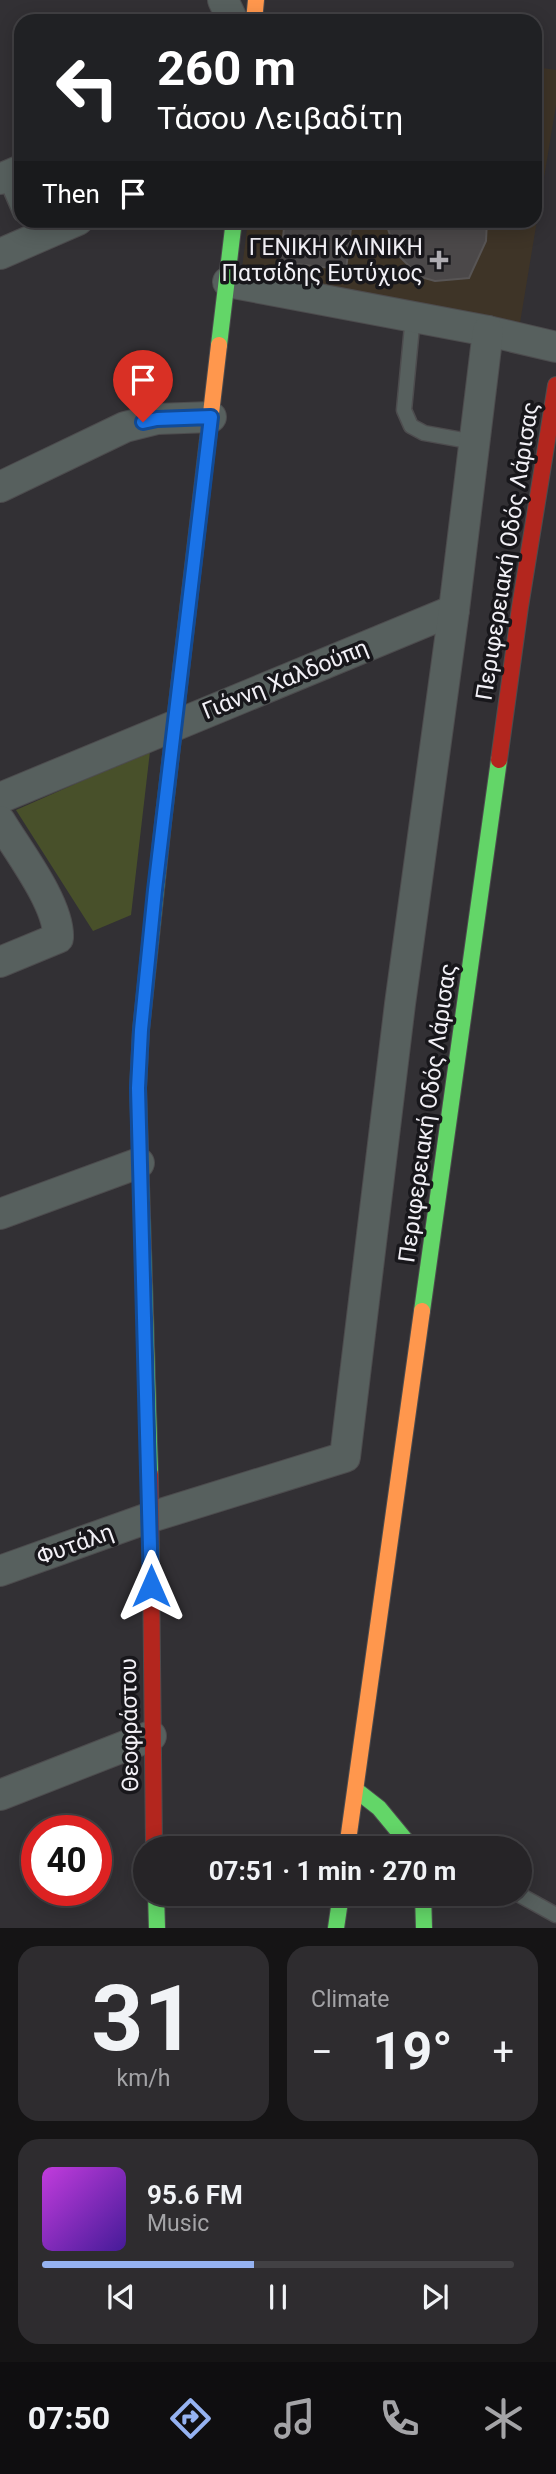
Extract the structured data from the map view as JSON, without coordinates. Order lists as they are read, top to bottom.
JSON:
{
  "streets": {
    "main road": ["Περιφερειακή Οδός Λάρισας", "Θεοφράστου"],
    "street": ["Γιάννη Χαλδούπη", "Φυτάλη"]
  },
  "crossings": [
    ["Γιάννη Χαλδούπη", "Φυτάλη"],
    ["Γιάννη Χαλδούπη", "Θεοφράστου"],
    ["Φυτάλη", "Θεοφράστου"]
  ],
  "places": {
    "health": ["ΓΕΝΙΚΗ ΚΛΙΝΙΚΗ Πατσίδης Ευτύχιος"]
  },
  "page": {
    "turn": ["260 m", "Τάσου Λειβαδίτη"],
    "then": "Then",
    "limit": "40",
    "trip": "07:51 · 1 min · 270 m",
    "tile": [
      ["31", "km/h"],
      "Climate"
    ],
    "heat": ["−", "19°", "+"],
    "song": ["95.6 FM", "Music"],
    "tabs": "07:50"
  }
}
